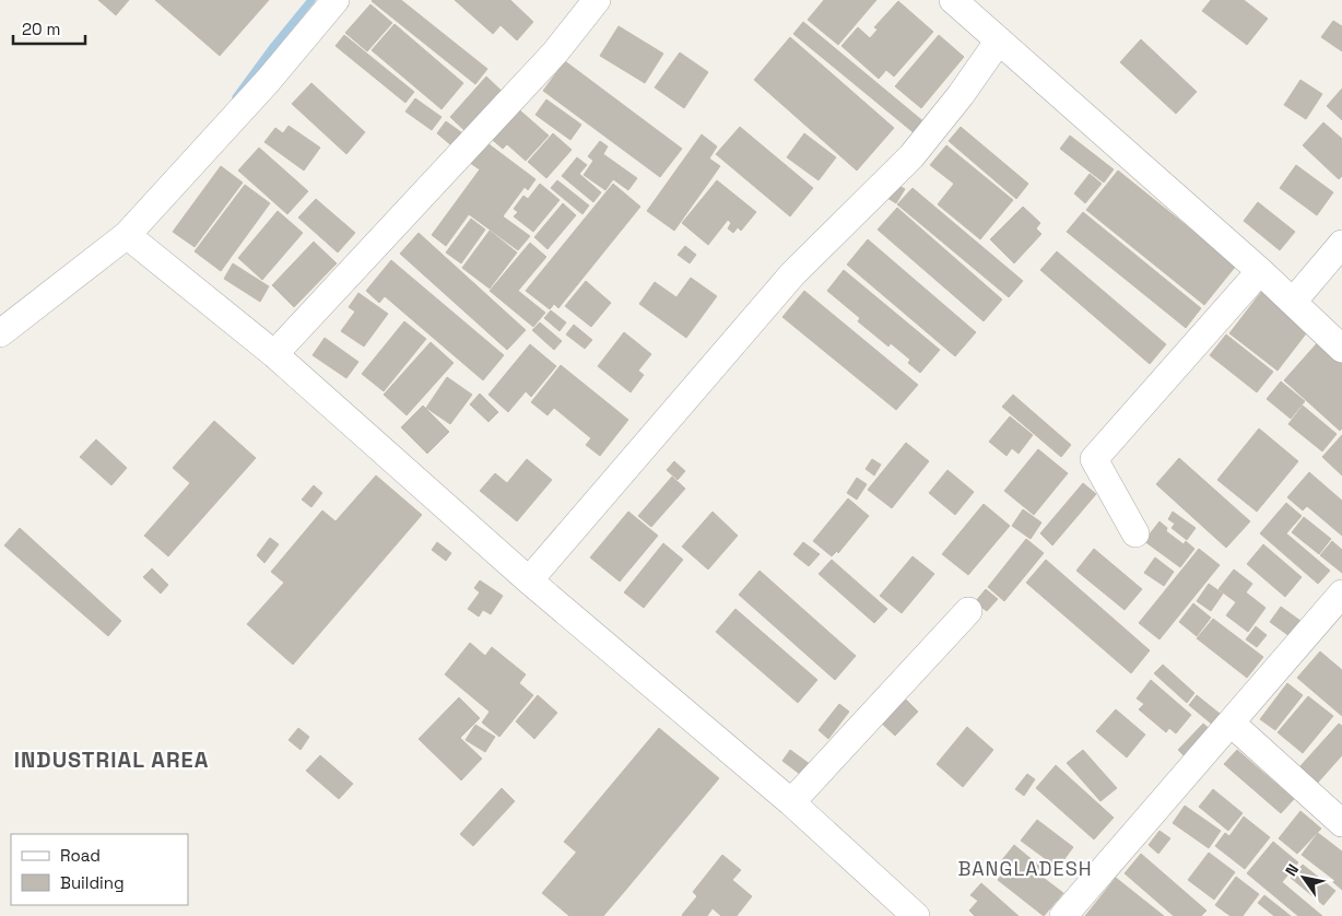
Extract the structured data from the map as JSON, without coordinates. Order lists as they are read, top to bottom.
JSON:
{
  "districts": ["INDUSTRIAL AREA", "BANGLADESH"],
  "legend": ["Road", "Building"],
  "scale_bar": "20 m",
  "north": "top left"
}
